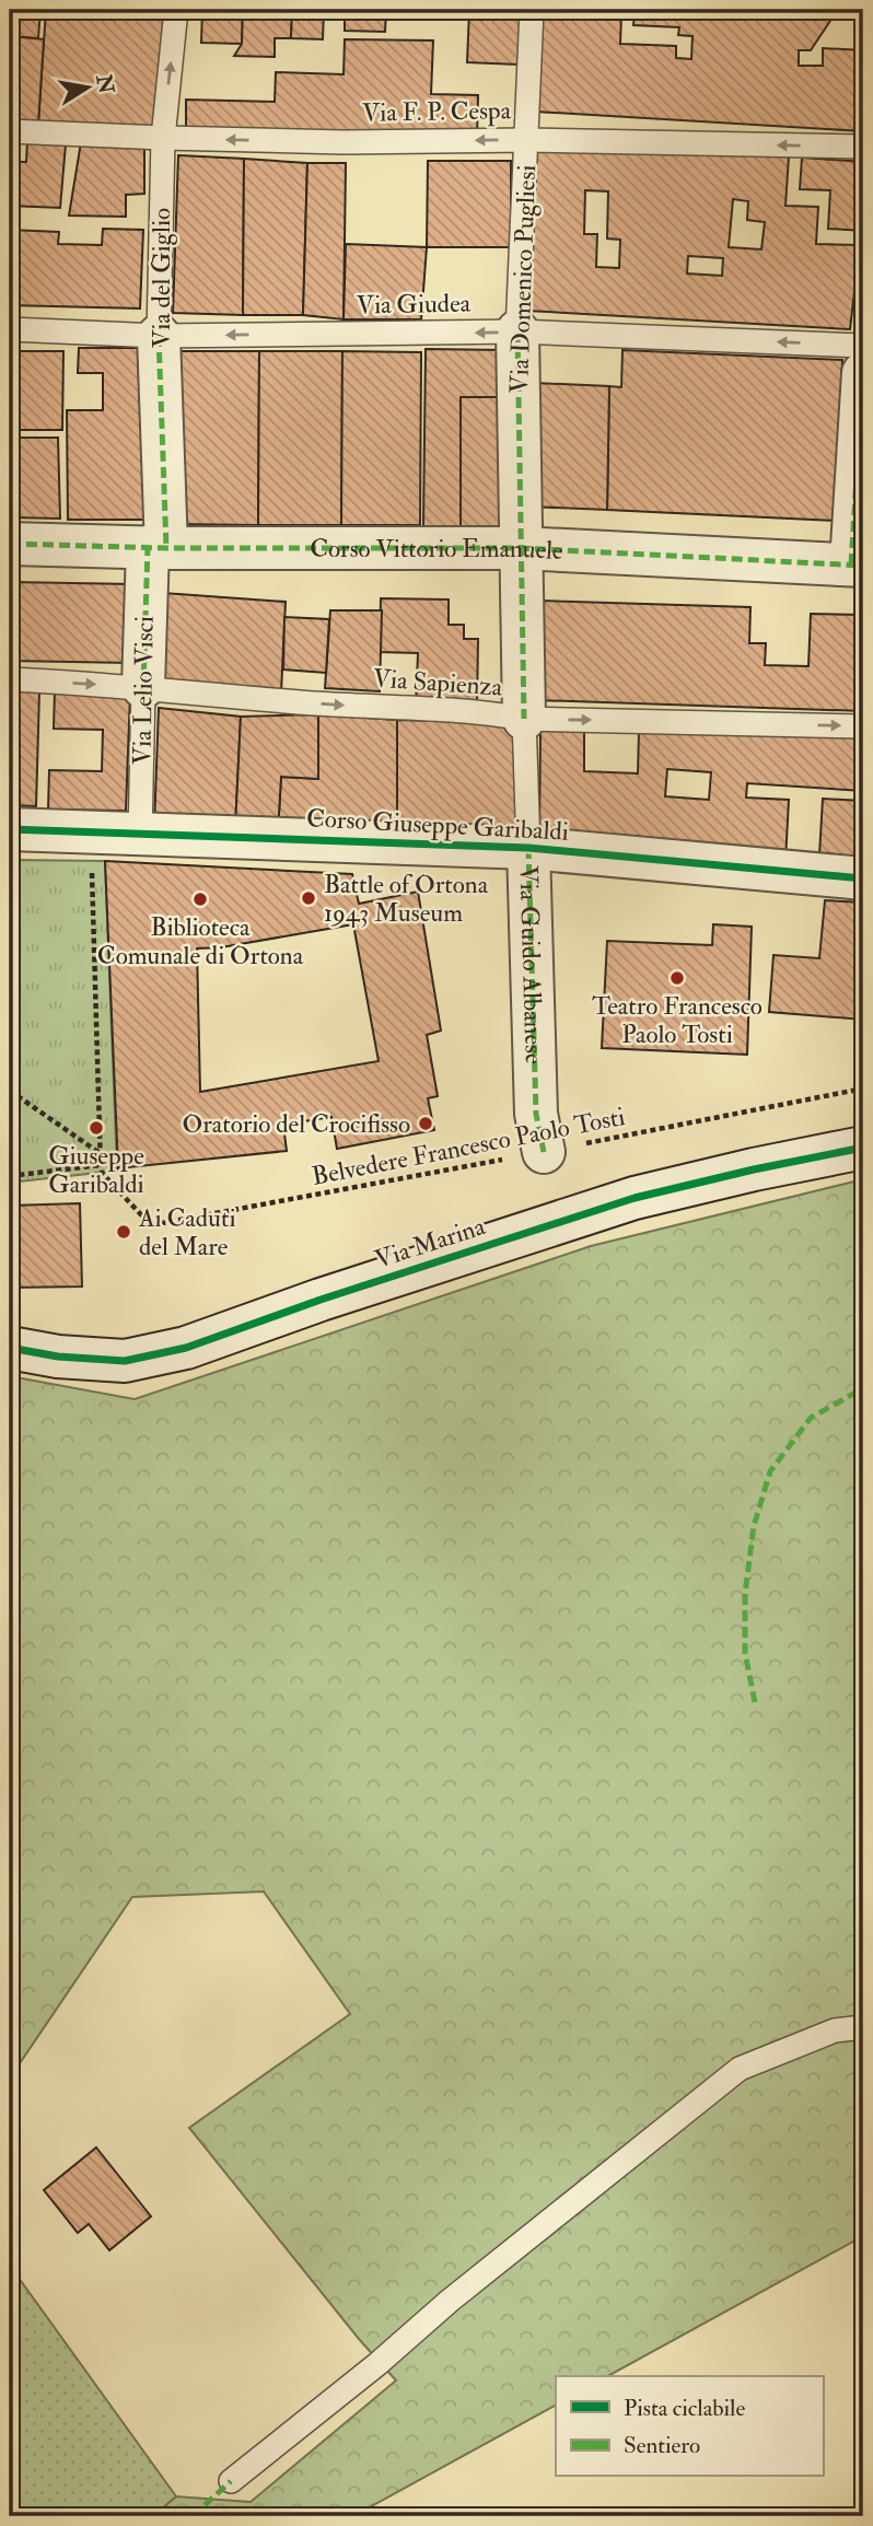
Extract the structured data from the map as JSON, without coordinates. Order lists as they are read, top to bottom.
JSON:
{
  "streets": {
    "street": [
      "Via del Giglio",
      "Via Domenico Pugliesi",
      "Corso Vittorio Emanuele",
      "Via Lelio Visci",
      "Corso Giuseppe Garibaldi",
      "Via Guido Albanese",
      "Via Marina"
    ],
    "lane": ["Via F. P. Cespa", "Via Giudea", "Via Sapienza"],
    "path": ["Belvedere Francesco Paolo Tosti"]
  },
  "crossings": [
    ["Via F. P. Cespa", "Via del Giglio"],
    ["Via F. P. Cespa", "Via Domenico Pugliesi"],
    ["Via del Giglio", "Via Giudea"],
    ["Via del Giglio", "Corso Vittorio Emanuele"],
    ["Via del Giglio", "Via Lelio Visci"],
    ["Via Domenico Pugliesi", "Via Giudea"],
    ["Via Domenico Pugliesi", "Corso Vittorio Emanuele"],
    ["Via Domenico Pugliesi", "Via Guido Albanese"],
    ["Corso Vittorio Emanuele", "Via Lelio Visci"],
    ["Corso Vittorio Emanuele", "Via Guido Albanese"],
    ["Via Sapienza", "Via Lelio Visci"],
    ["Via Sapienza", "Via Guido Albanese"],
    ["Via Lelio Visci", "Corso Giuseppe Garibaldi"],
    ["Corso Giuseppe Garibaldi", "Via Guido Albanese"],
    ["Via Guido Albanese", "Belvedere Francesco Paolo Tosti"]
  ],
  "one_way": ["Via F. P. Cespa", "Via Giudea", "Via Sapienza"],
  "places": [
    "Battle of Ortona 1943 Museum",
    "Biblioteca Comunale di Ortona",
    "Teatro Francesco Paolo Tosti",
    "Oratorio del Crocifisso",
    "Giuseppe Garibaldi",
    "Ai Caduti del Mare"
  ],
  "legend": ["Pista ciclabile", "Sentiero"],
  "north": "right"
}
